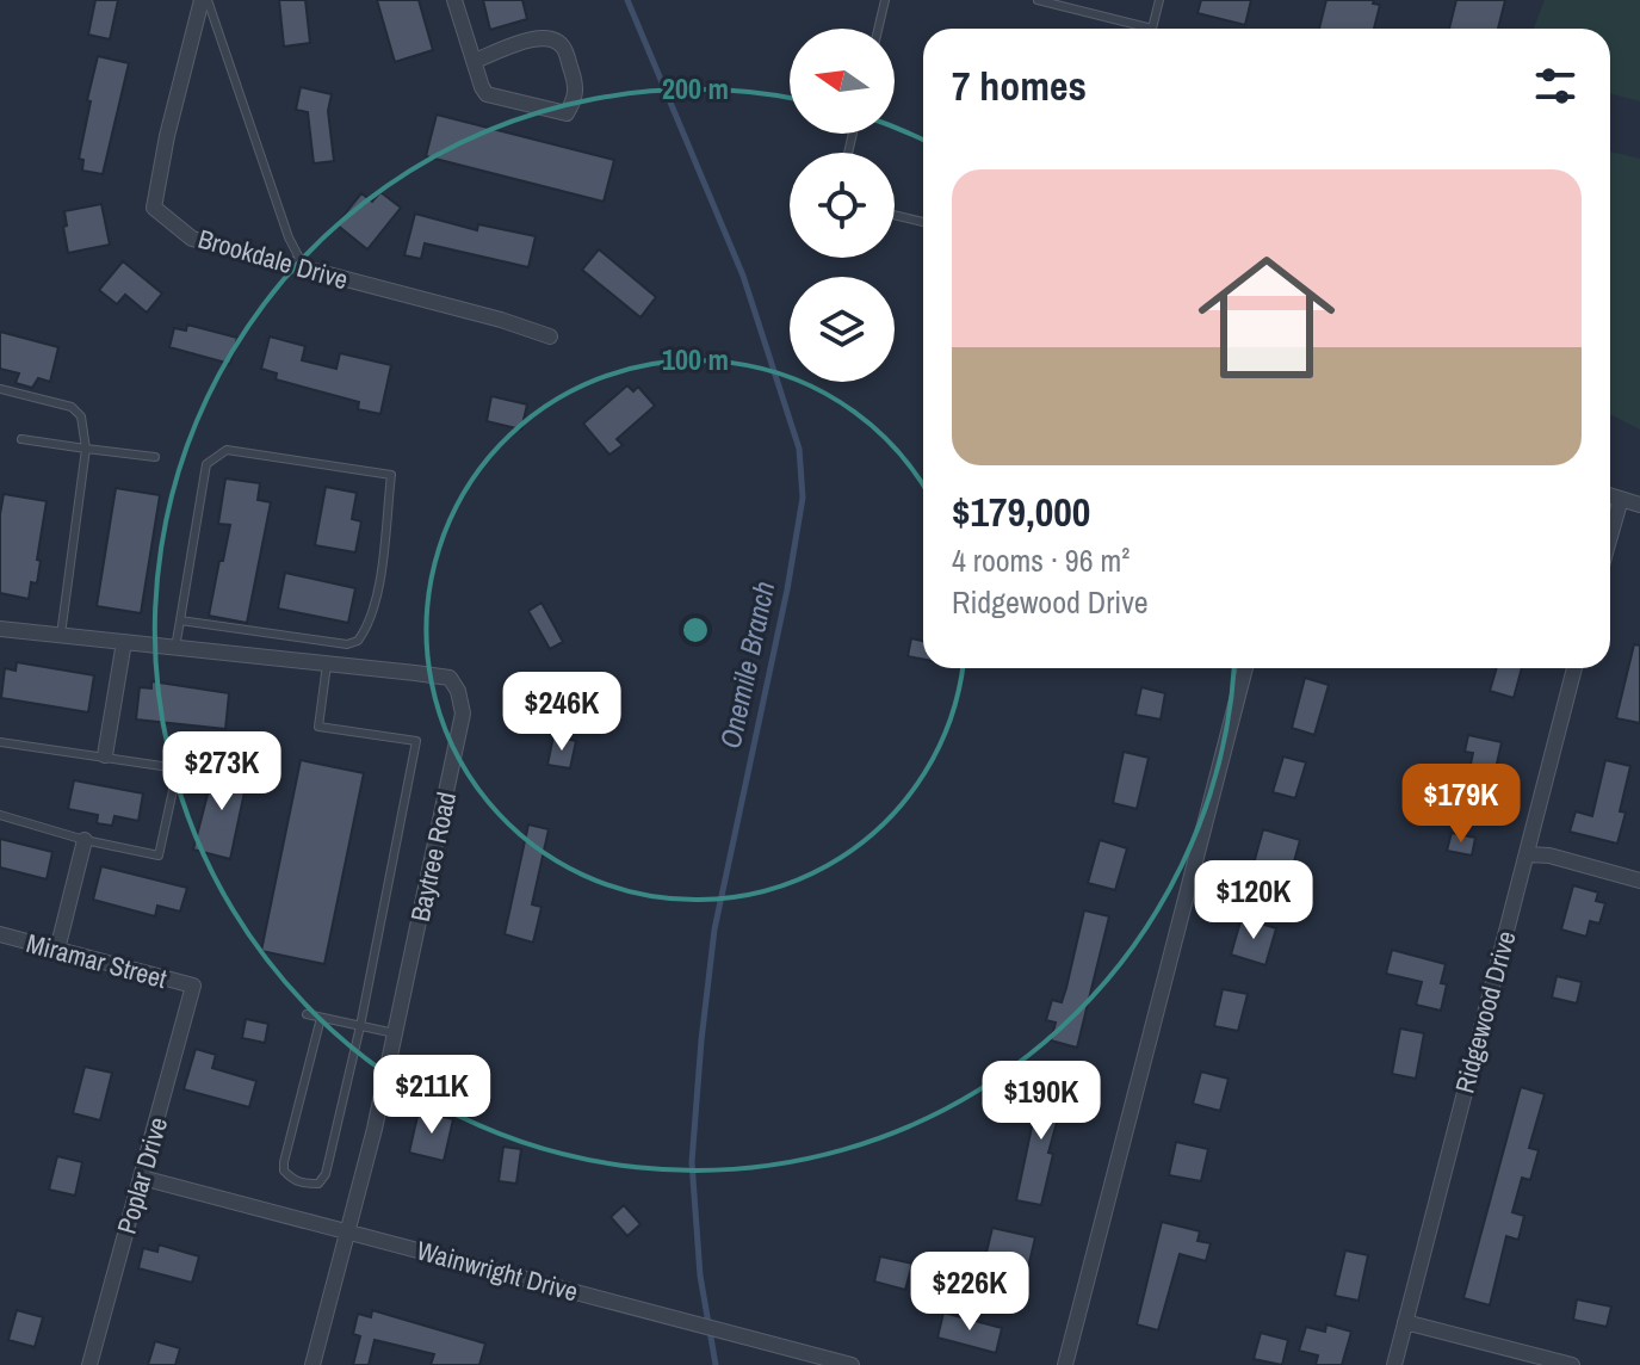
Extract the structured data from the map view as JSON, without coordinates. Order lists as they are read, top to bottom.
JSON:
{
  "streets": {
    "street": [
      "Brookdale Drive",
      "Baytree Road",
      "Miramar Street",
      "Ridgewood Drive",
      "Poplar Drive",
      "Wainwright Drive"
    ]
  },
  "crossings": [
    ["Baytree Road", "Wainwright Drive"],
    ["Miramar Street", "Poplar Drive"],
    ["Poplar Drive", "Wainwright Drive"]
  ],
  "water": ["Onemile Branch"],
  "north": "left",
  "page": {
    "heading": "7 homes",
    "list": [
      {
        "name": "$179,000",
        "note": "4 rooms · 96 m² · Ridgewood Drive"
      }
    ],
    "price": [
      "$246K",
      "$273K",
      "$179K",
      "$120K",
      "$211K",
      "$190K",
      "$226K"
    ]
  },
  "rings": ["200 m", "100 m"]
}
